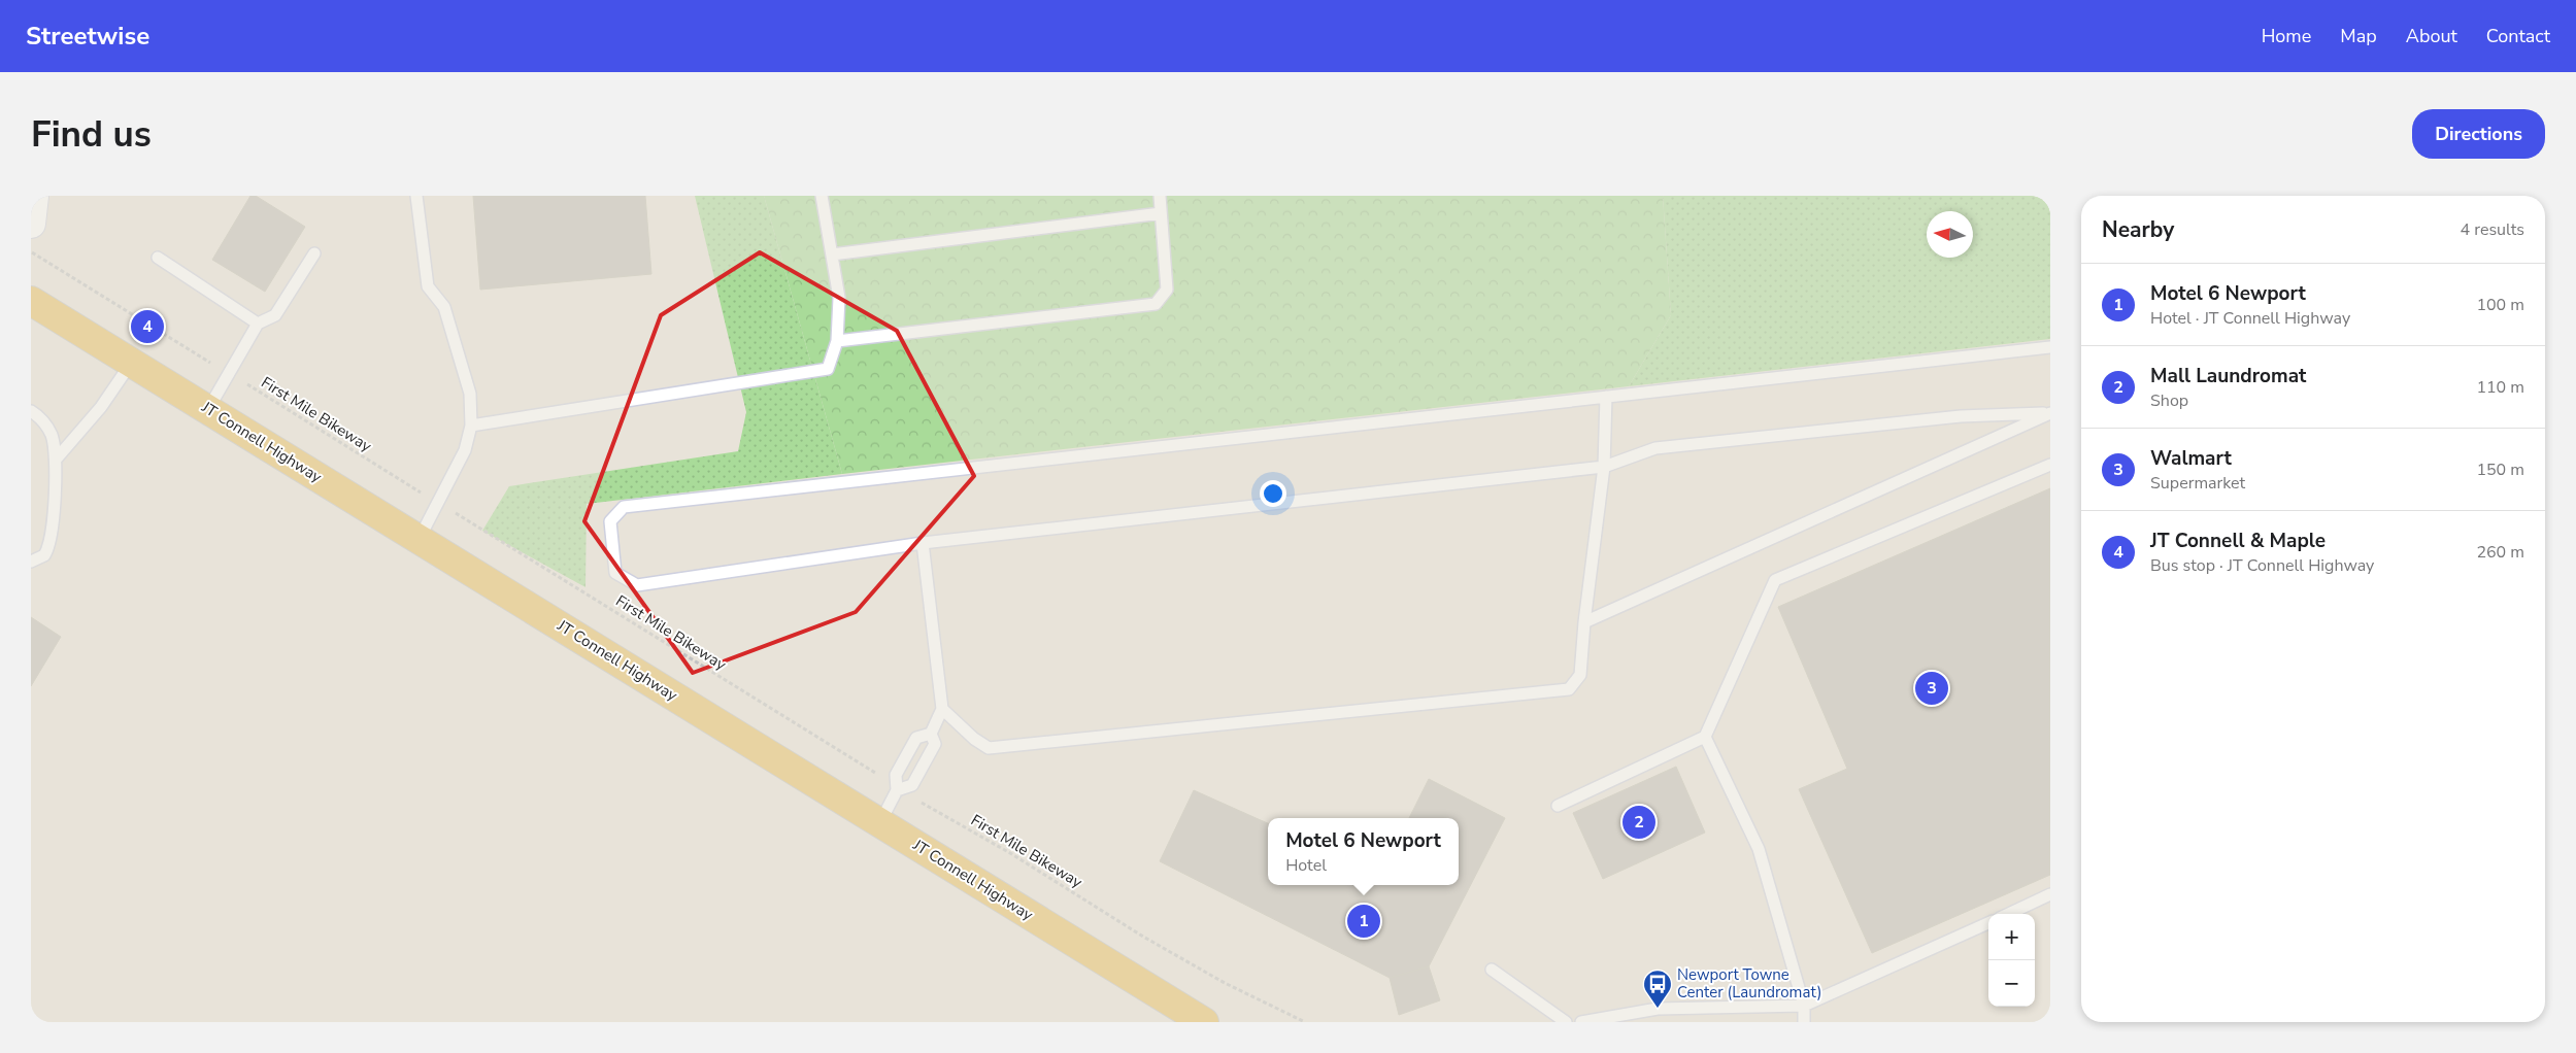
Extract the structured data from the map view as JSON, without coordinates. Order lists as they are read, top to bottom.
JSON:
{
  "streets": {
    "highway": ["JT Connell Highway"],
    "path": ["First Mile Bikeway"]
  },
  "places": {
    "bus stop": ["Newport Towne Center (Laundromat)"]
  },
  "north": "left",
  "page": {
    "header": "Streetwise",
    "nav": [
      "Home",
      "Map",
      "About",
      "Contact"
    ],
    "buttons": "Directions",
    "title": "Find us",
    "heading": ["Nearby", "4 results"],
    "list": [
      {
        "mark": "1",
        "name": "Motel 6 Newport",
        "note": "Hotel · JT Connell Highway",
        "value": "100 m"
      },
      {
        "mark": "2",
        "name": "Mall Laundromat",
        "note": "Shop",
        "value": "110 m"
      },
      {
        "mark": "3",
        "name": "Walmart",
        "note": "Supermarket",
        "value": "150 m"
      },
      {
        "mark": "4",
        "name": "JT Connell & Maple",
        "note": "Bus stop · JT Connell Highway",
        "value": "260 m"
      }
    ],
    "pins": [
      "4",
      "3",
      "2",
      "1"
    ],
    "popup": ["Motel 6 Newport", "Hotel"],
    "map_buttons": ["+", "−"]
  }
}
